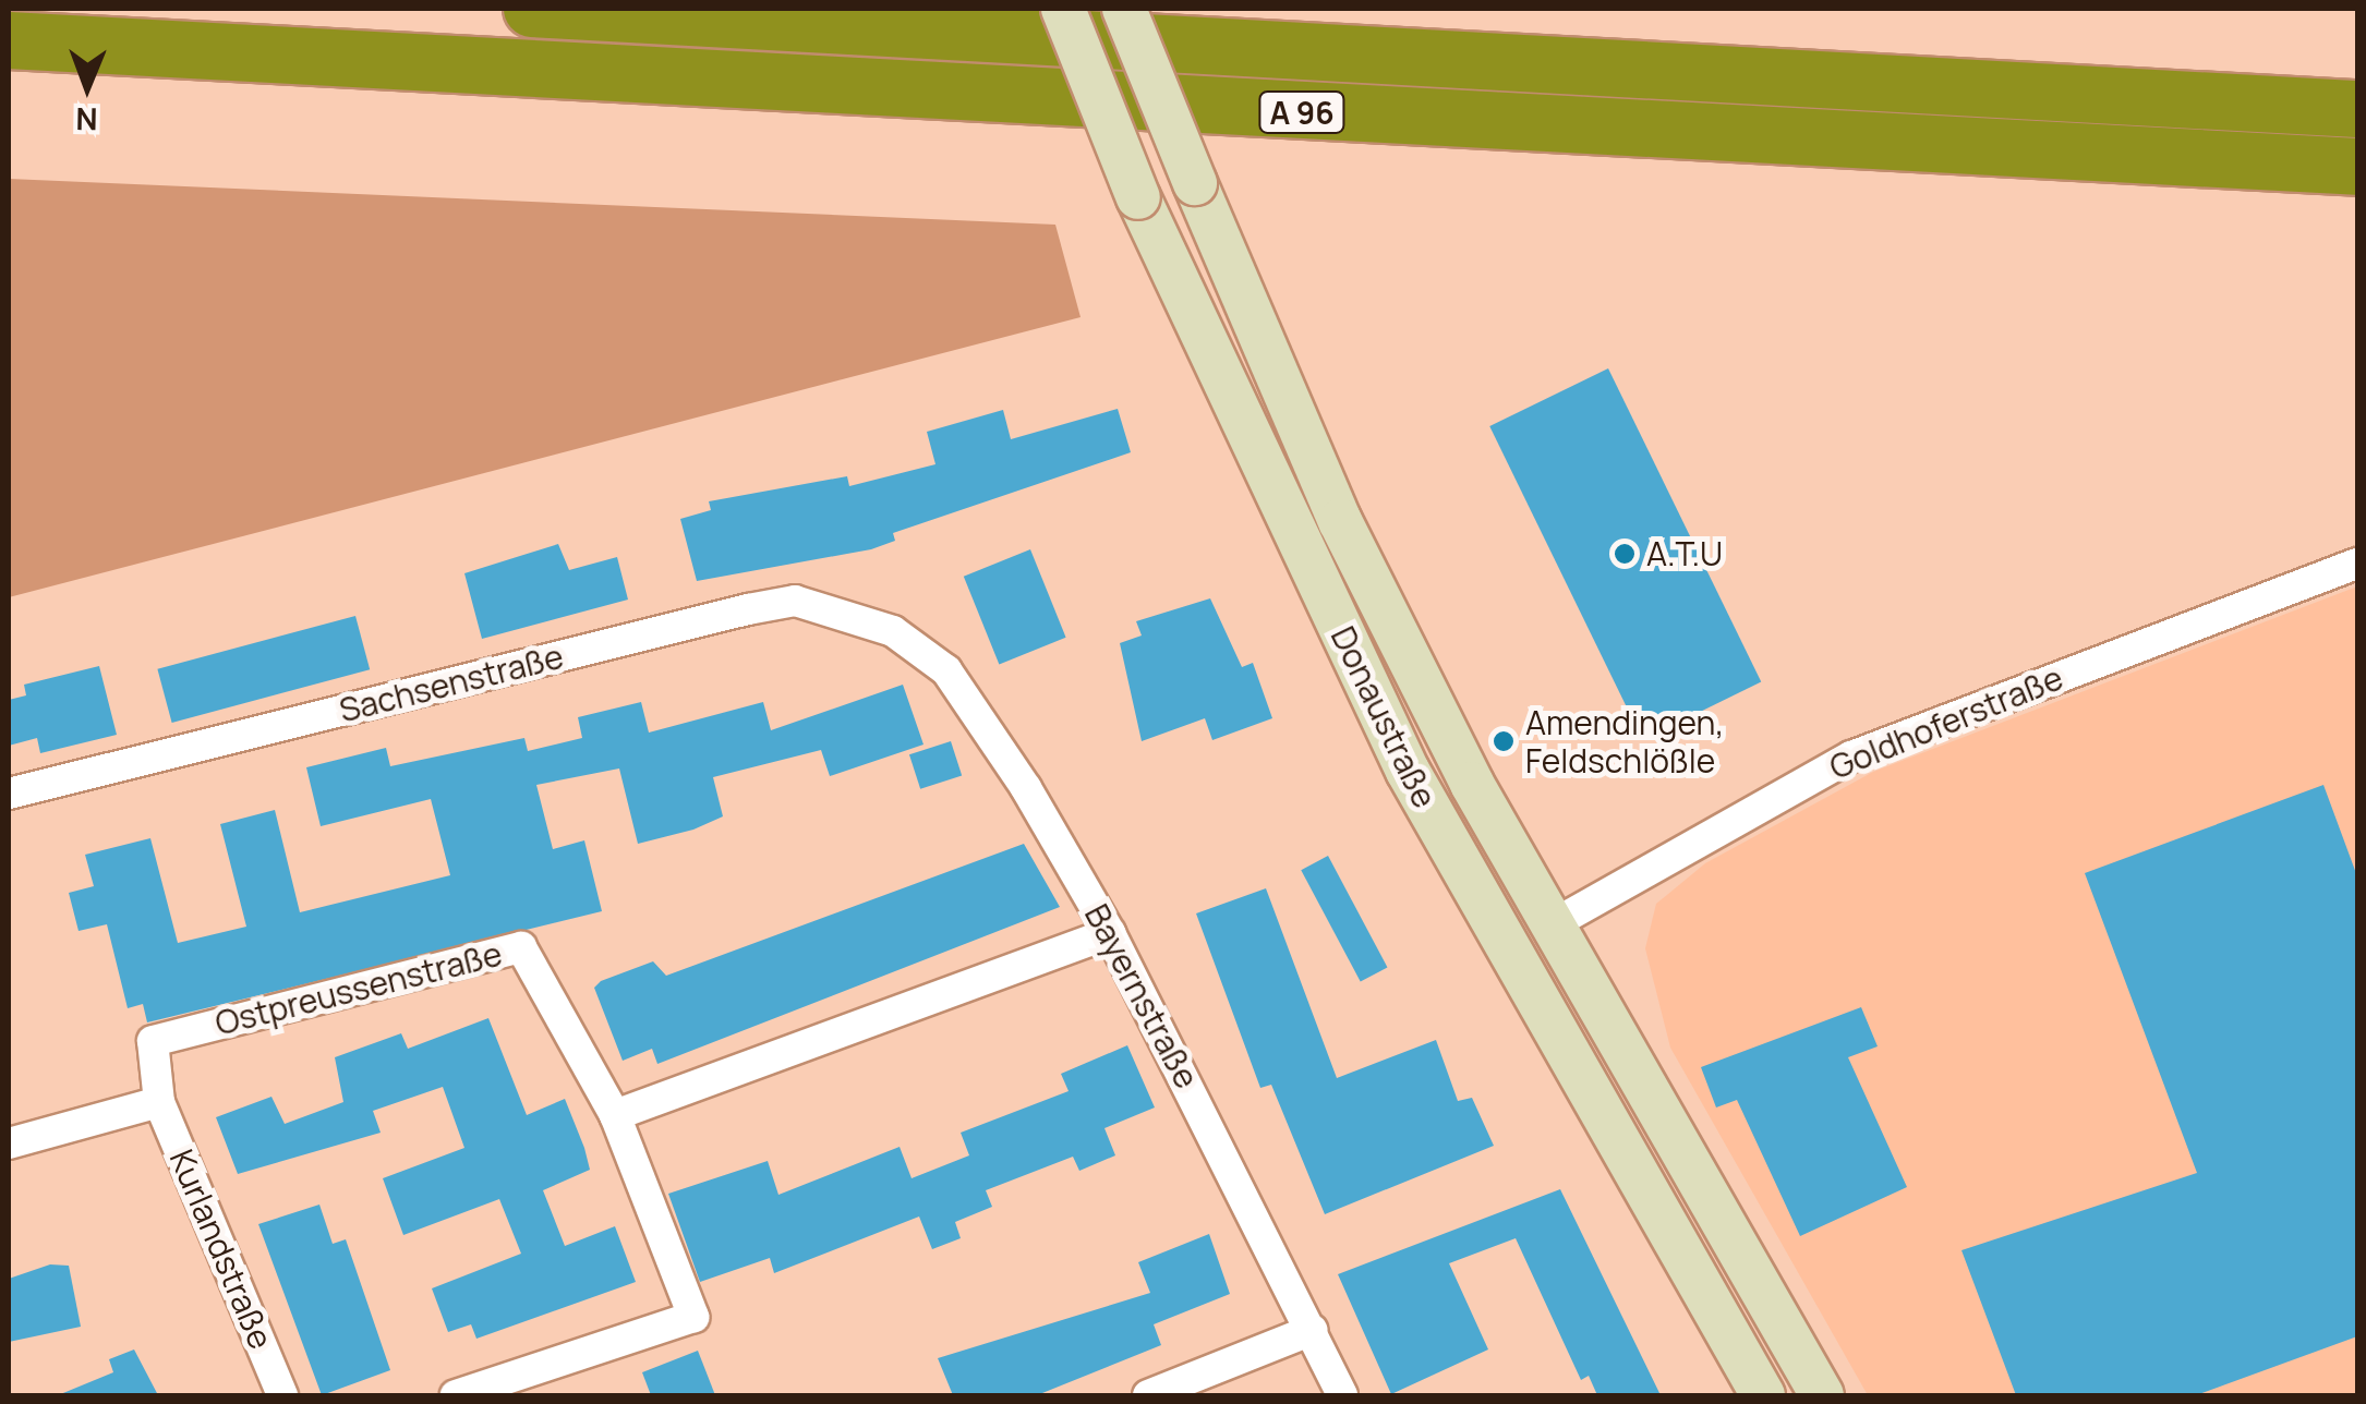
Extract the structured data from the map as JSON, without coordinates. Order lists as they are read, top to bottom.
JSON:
{
  "streets": {
    "highway": ["A 96"],
    "street": [
      "Sachsenstraße",
      "Donaustraße",
      "Goldhoferstraße",
      "Ostpreussenstraße",
      "Bayernstraße",
      "Kurlandstraße"
    ]
  },
  "crossings": [
    ["Sachsenstraße", "Bayernstraße"],
    ["Donaustraße", "Goldhoferstraße"],
    ["Ostpreussenstraße", "Kurlandstraße"]
  ],
  "places": ["A.T.U", "Amendingen, Feldschlößle"],
  "north": "bottom"
}
